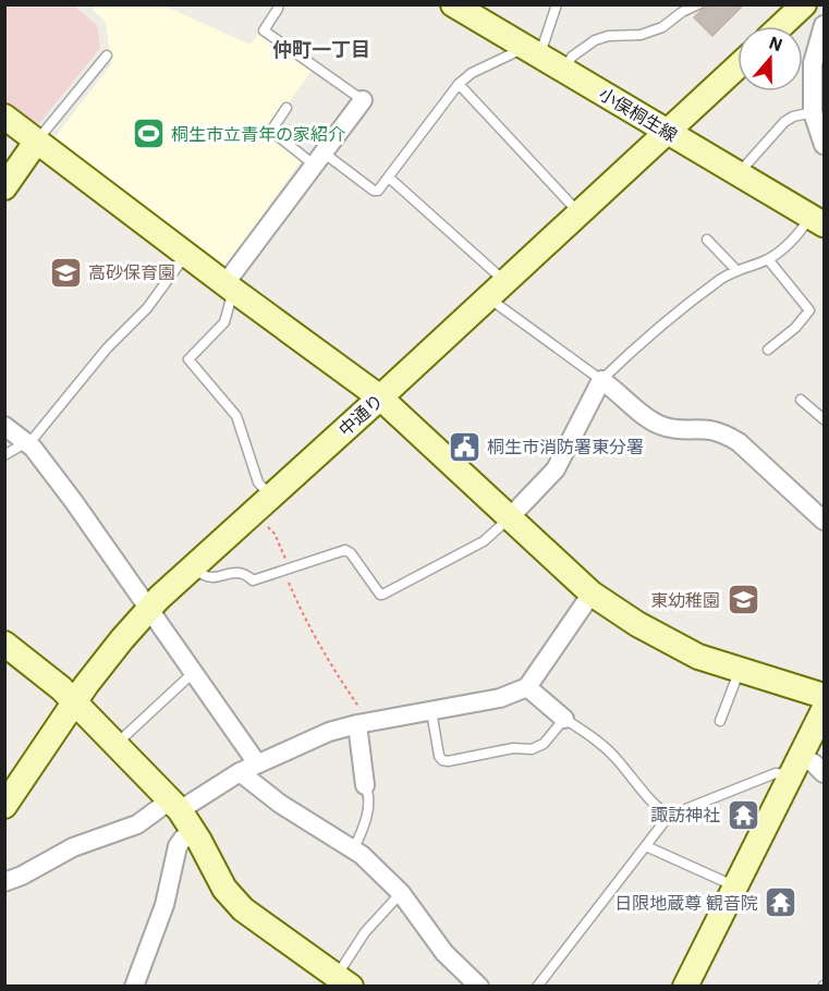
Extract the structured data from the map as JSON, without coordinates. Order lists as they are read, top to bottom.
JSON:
{
  "streets": {
    "street": ["小俣桐生線", "中通り"]
  },
  "crossings": [
    ["小俣桐生線", "中通り"]
  ],
  "districts": ["仲町一丁目"],
  "places": {
    "sports": ["桐生市立青年の家紹介"],
    "school or university": ["高砂保育園", "東幼稚園"],
    "public building": ["桐生市消防署東分署"],
    "temple": ["諏訪神社", "日限地蔵尊 観音院"]
  },
  "north": "top"
}
